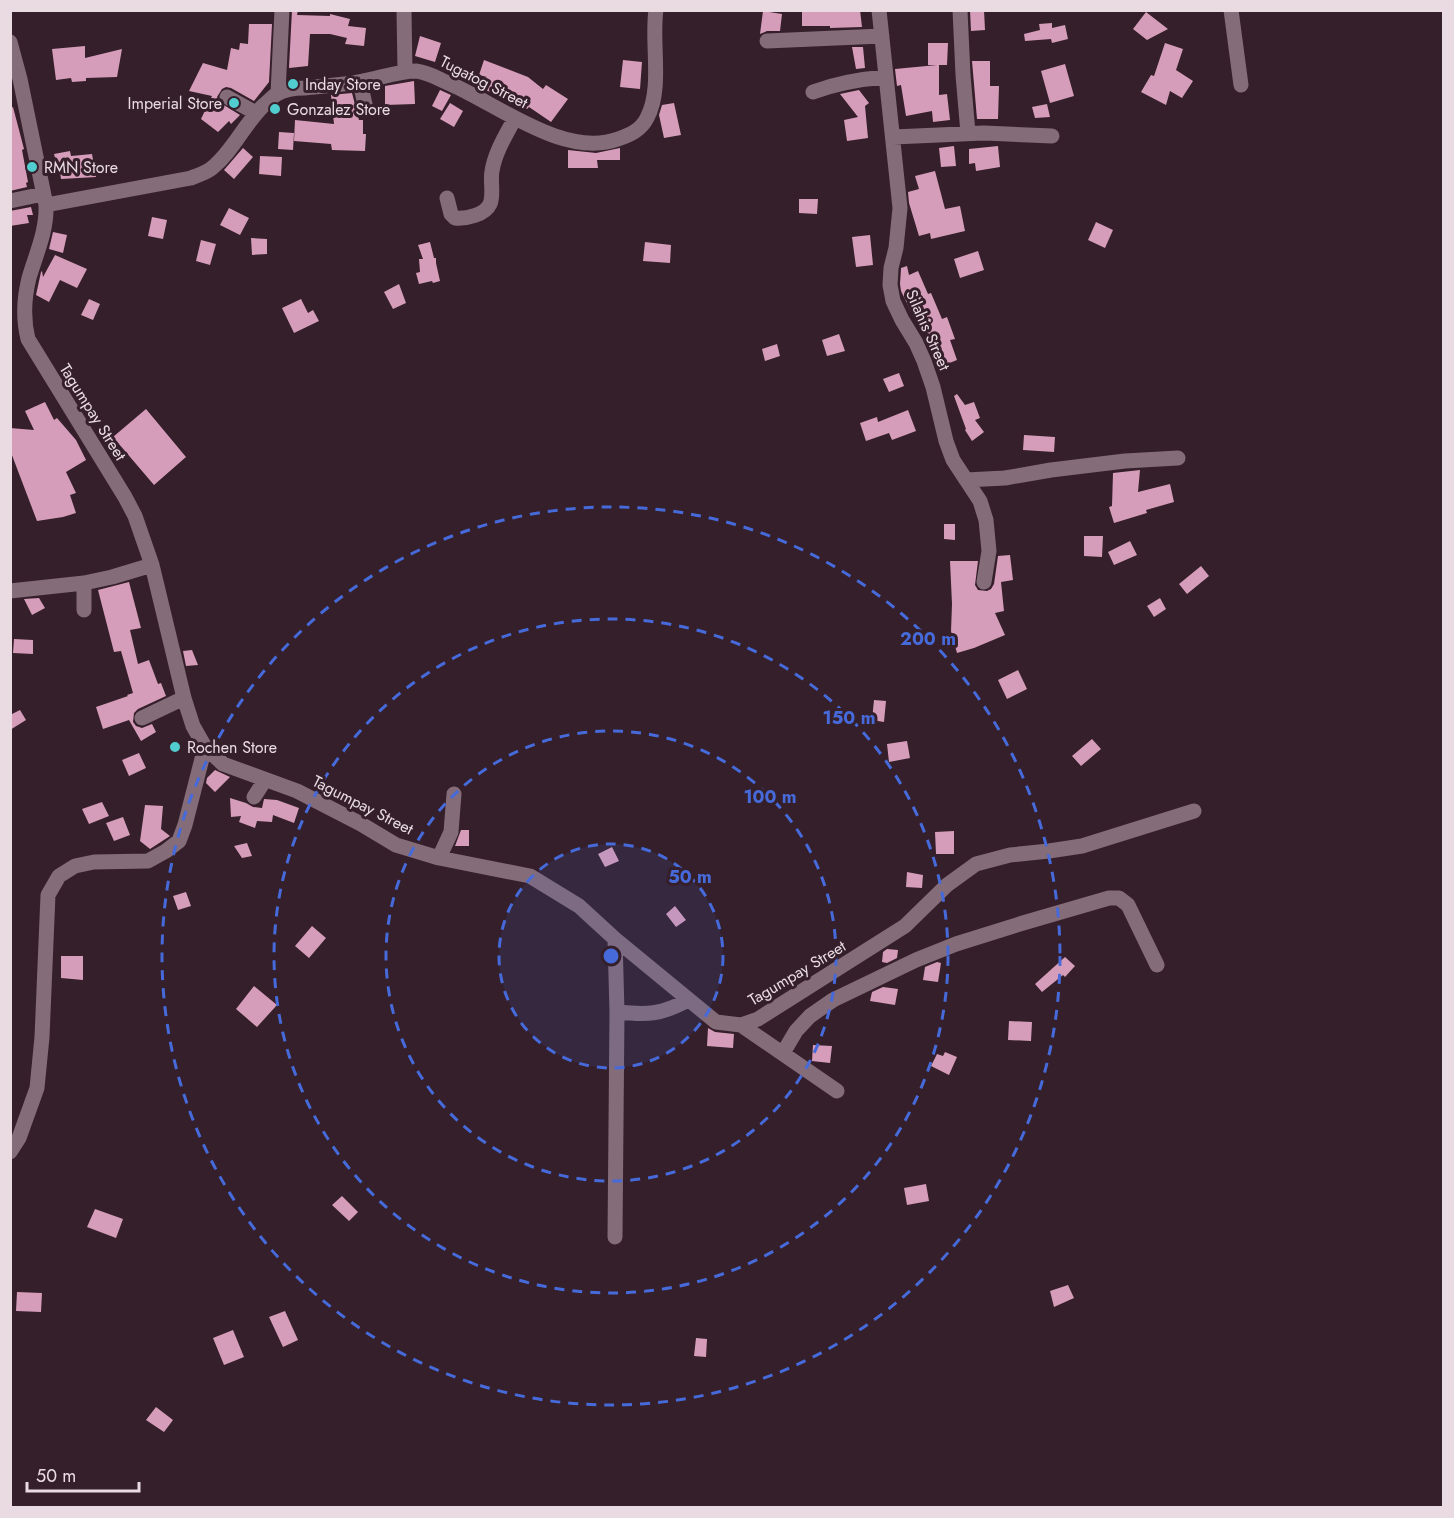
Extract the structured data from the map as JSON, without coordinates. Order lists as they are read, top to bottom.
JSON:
{
  "streets": {
    "street": ["Tugatog Street", "Silahis Street", "Tagumpay Street"]
  },
  "places": [
    "Inday Store",
    "Imperial Store",
    "Gonzalez Store",
    "RMN Store",
    "Rochen Store"
  ],
  "scale_bar": "50 m",
  "rings": [
    "200 m",
    "150 m",
    "100 m",
    "50 m"
  ]
}
